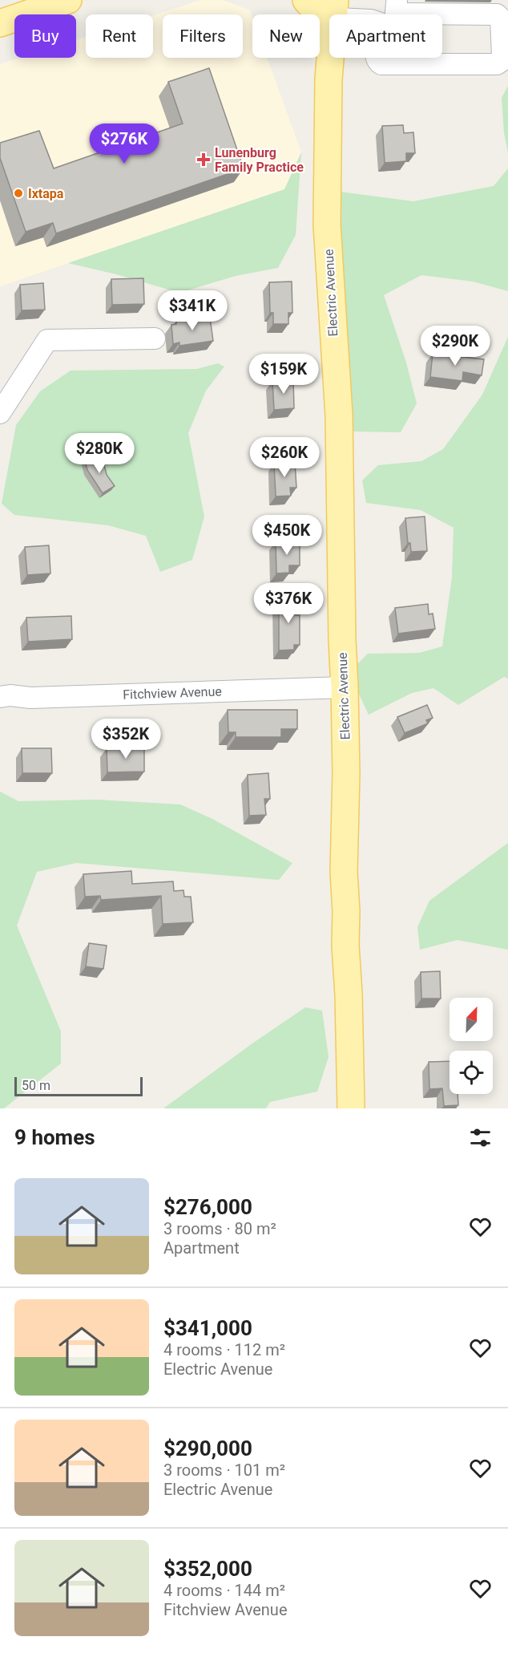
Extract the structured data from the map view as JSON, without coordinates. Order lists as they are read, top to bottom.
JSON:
{
  "streets": {
    "main road": ["Electric Avenue"],
    "street": ["Fitchview Avenue"]
  },
  "crossings": [
    ["Electric Avenue", "Fitchview Avenue"]
  ],
  "places": {
    "health": ["Lunenburg Family Practice"],
    "other": ["Ixtapa"]
  },
  "scale_bar": "50 m",
  "north": "top right",
  "page": {
    "chip": [
      "Buy",
      "Rent",
      "Filters",
      "New",
      "Apartment"
    ],
    "price": [
      "$276K",
      "$341K",
      "$290K",
      "$159K",
      "$280K",
      "$260K",
      "$450K",
      "$376K",
      "$352K"
    ],
    "scale": "50 m",
    "heading": "9 homes",
    "list": [
      {
        "name": "$276,000",
        "note": "3 rooms · 80 m² · Apartment"
      },
      {
        "name": "$341,000",
        "note": "4 rooms · 112 m² · Electric Avenue"
      },
      {
        "name": "$290,000",
        "note": "3 rooms · 101 m² · Electric Avenue"
      },
      {
        "name": "$352,000",
        "note": "4 rooms · 144 m² · Fitchview Avenue"
      }
    ]
  }
}
